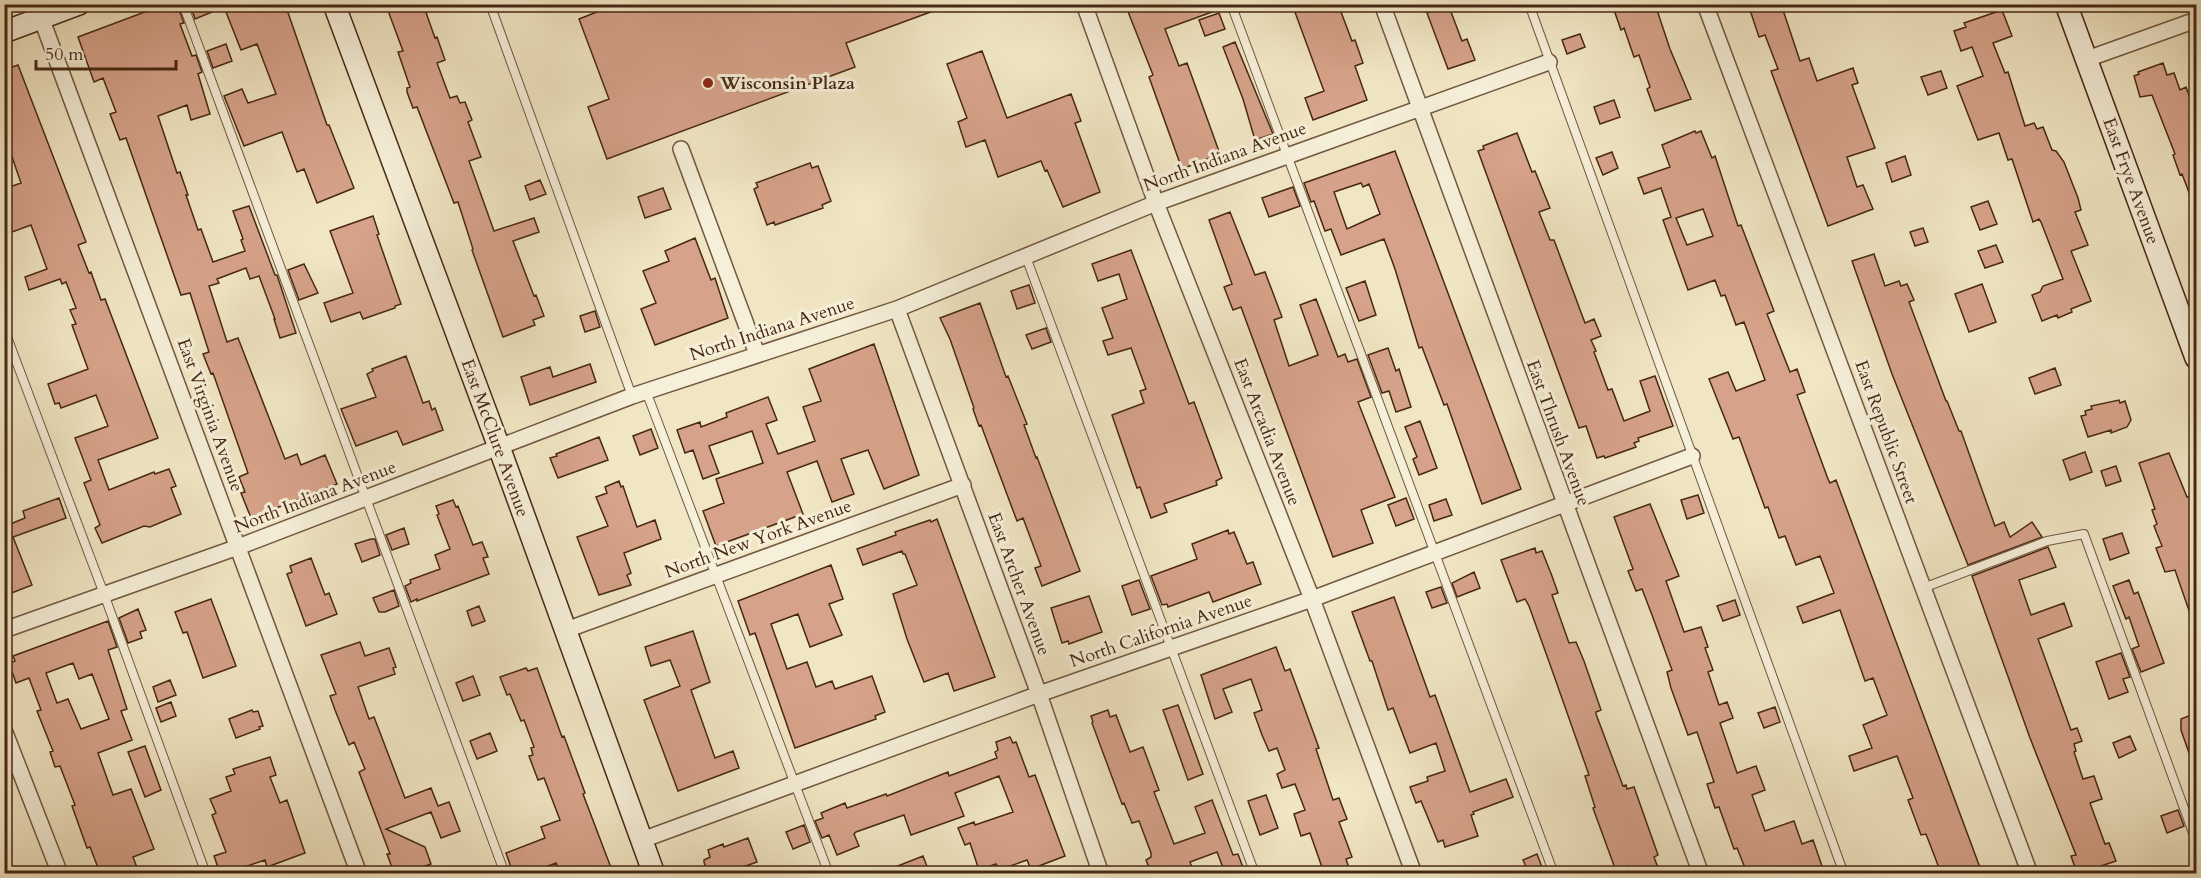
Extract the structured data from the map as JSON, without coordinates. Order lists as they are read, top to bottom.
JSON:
{
  "streets": {
    "street": [
      "North Indiana Avenue",
      "East Frye Avenue",
      "East Virginia Avenue",
      "East Arcadia Avenue",
      "East Republic Street",
      "East Thrush Avenue",
      "East McClure Avenue",
      "North New York Avenue",
      "East Archer Avenue",
      "North California Avenue"
    ]
  },
  "crossings": [
    ["North Indiana Avenue", "East Virginia Avenue"],
    ["North Indiana Avenue", "East Arcadia Avenue"],
    ["North Indiana Avenue", "East Thrush Avenue"],
    ["North Indiana Avenue", "East McClure Avenue"],
    ["North Indiana Avenue", "East Archer Avenue"],
    ["East Arcadia Avenue", "North California Avenue"],
    ["East Thrush Avenue", "North California Avenue"],
    ["East McClure Avenue", "North New York Avenue"],
    ["East McClure Avenue", "North California Avenue"],
    ["North New York Avenue", "East Archer Avenue"],
    ["East Archer Avenue", "North California Avenue"]
  ],
  "places": ["Wisconsin Plaza"],
  "scale_bar": "50 m"
}
